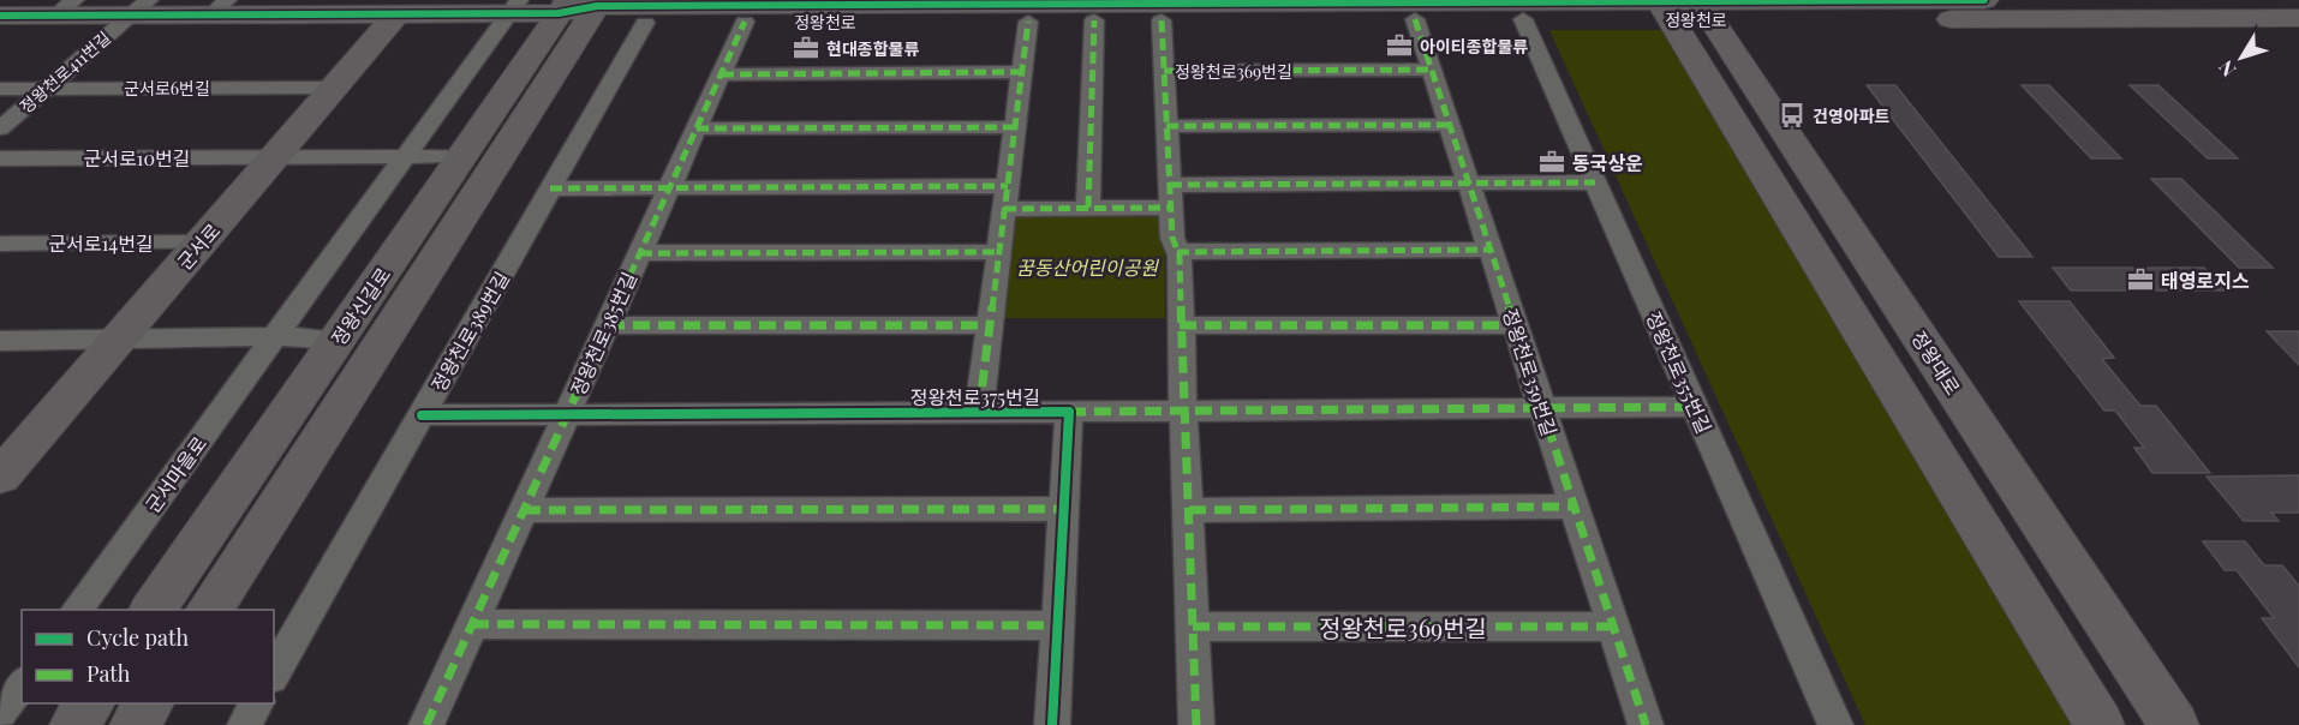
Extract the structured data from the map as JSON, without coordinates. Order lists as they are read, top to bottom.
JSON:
{
  "streets": {
    "street": [
      "정왕천로",
      "정왕천로369번길",
      "정왕천로411번길",
      "군서로6번길",
      "군서로10번길",
      "군서로14번길",
      "군서로",
      "정왕신길로",
      "정왕천로389번길",
      "정왕천로385번길",
      "정왕대로",
      "정왕천로359번길",
      "정왕천로355번길",
      "정왕천로375번길",
      "군서마을로"
    ]
  },
  "crossings": [
    ["정왕천로", "정왕천로369번길"],
    ["정왕천로", "정왕천로411번길"],
    ["정왕천로", "군서로"],
    ["정왕천로", "정왕신길로"],
    ["정왕천로", "정왕천로389번길"],
    ["정왕천로", "정왕천로385번길"],
    ["정왕천로", "정왕대로"],
    ["정왕천로", "정왕천로359번길"],
    ["정왕천로", "정왕천로355번길"],
    ["정왕천로", "정왕천로375번길"],
    ["정왕천로", "군서마을로"],
    ["정왕천로369번길", "정왕천로359번길"],
    ["정왕천로411번길", "군서로6번길"],
    ["군서로6번길", "군서로"],
    ["군서로10번길", "군서로"],
    ["군서로14번길", "군서로"],
    ["정왕천로389번길", "정왕천로375번길"],
    ["정왕천로385번길", "정왕천로375번길"]
  ],
  "parks": ["꿈동산어린이공원"],
  "places": {
    "office": [
      "아이티종합물류",
      "현대종합물류",
      "동국상운",
      "태영로지스"
    ],
    "bus stop": ["건영아파트"]
  },
  "legend": ["Cycle path", "Path"],
  "north": "bottom left"
}
